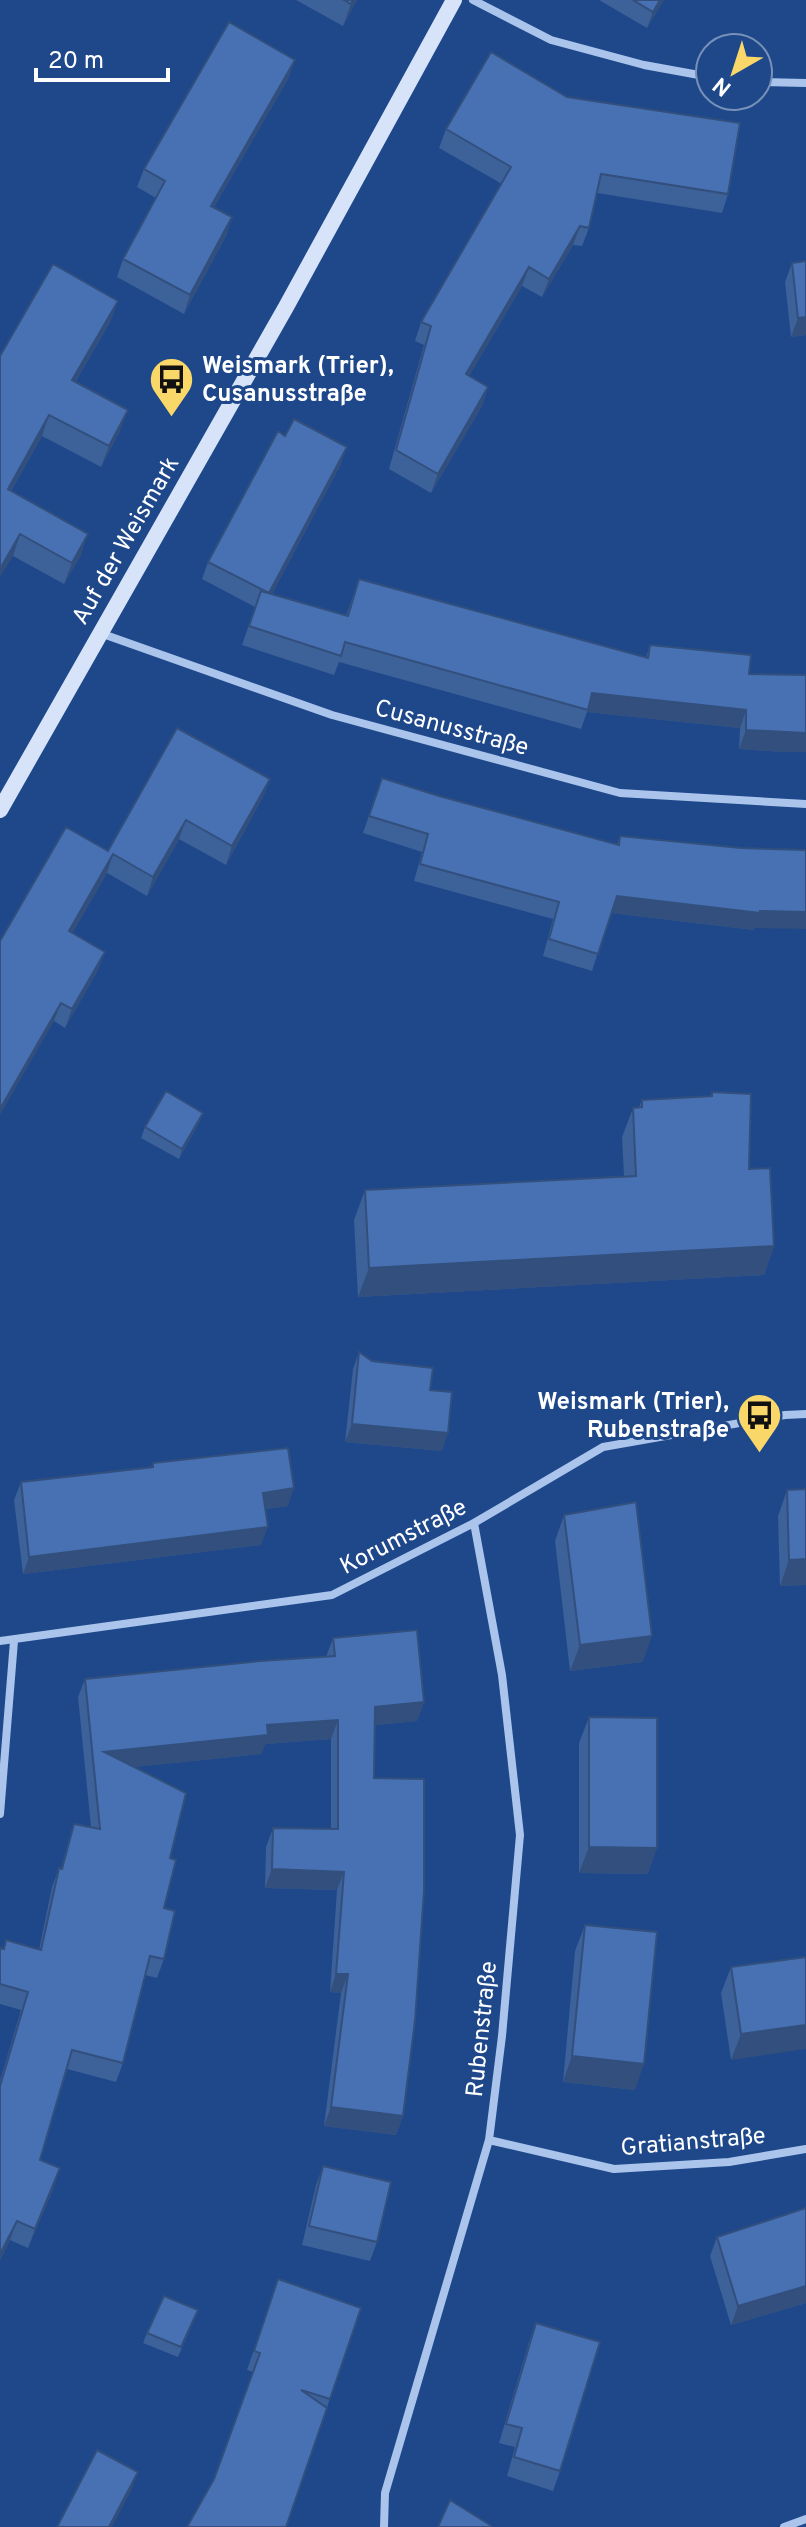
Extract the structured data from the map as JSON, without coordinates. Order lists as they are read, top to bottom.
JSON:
{
  "streets": {
    "street": [
      "Auf der Weismark",
      "Cusanusstraße",
      "Korumstraße",
      "Rubenstraße",
      "Gratianstraße"
    ]
  },
  "crossings": [
    ["Auf der Weismark", "Cusanusstraße"],
    ["Korumstraße", "Rubenstraße"],
    ["Rubenstraße", "Gratianstraße"]
  ],
  "places": {
    "bus stop": ["Weismark (Trier), Cusanusstraße", "Weismark (Trier), Rubenstraße"]
  },
  "scale_bar": "20 m",
  "north": "bottom left"
}
